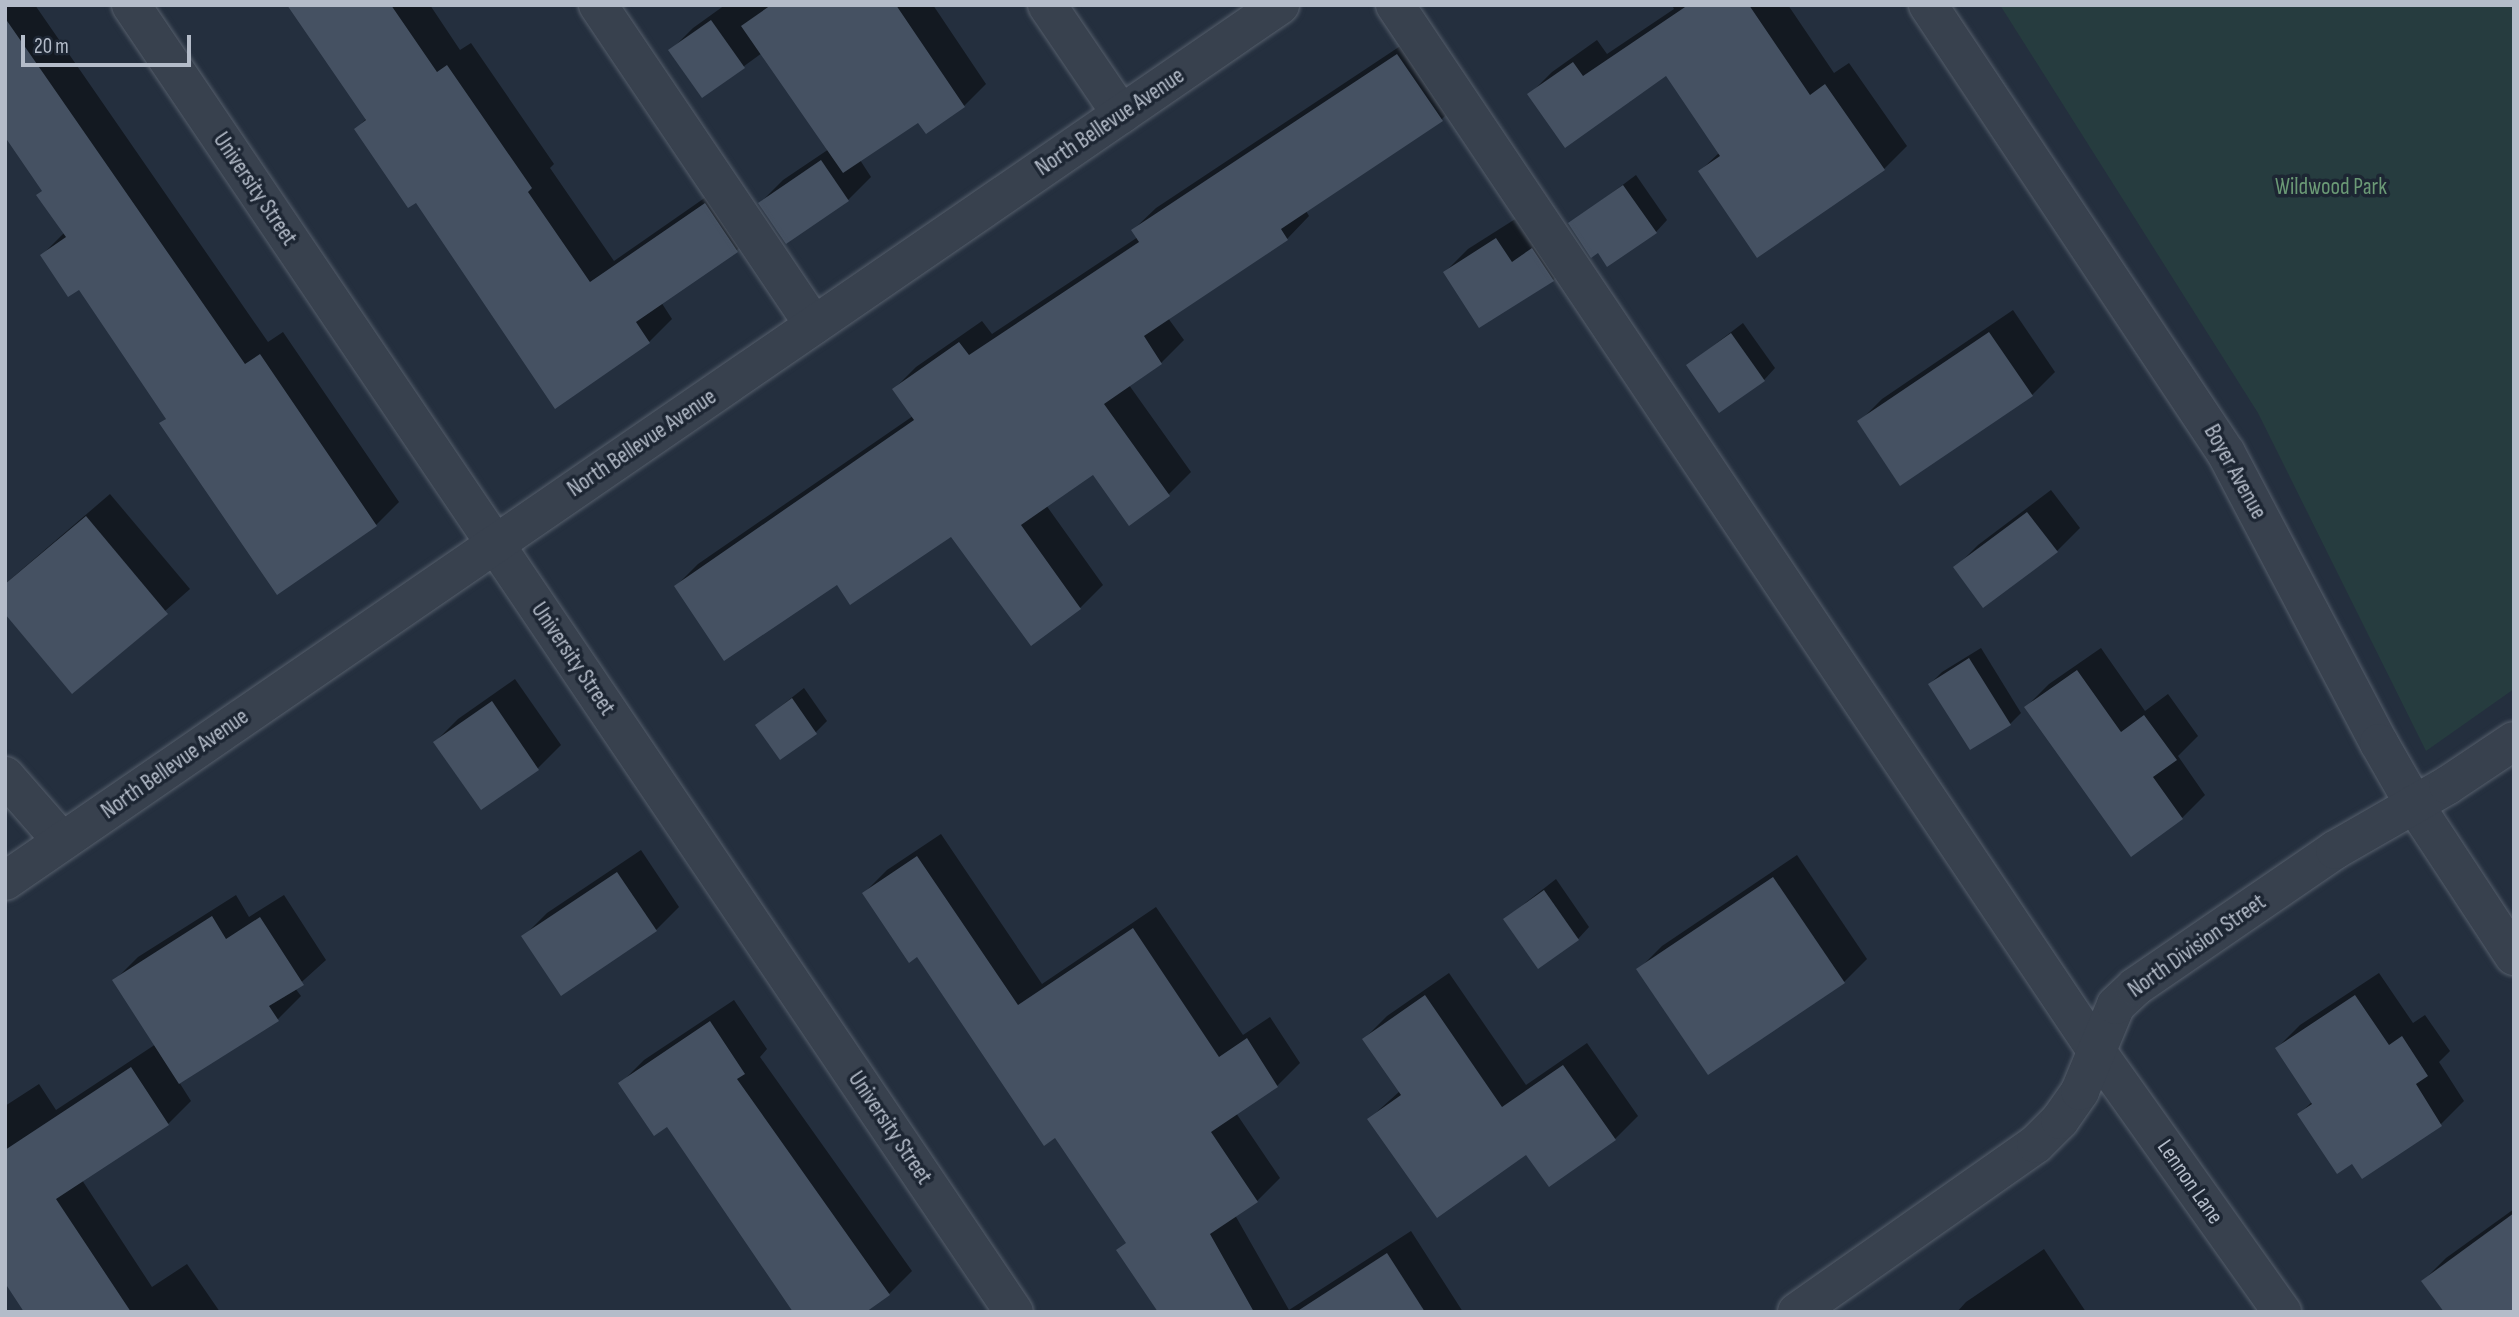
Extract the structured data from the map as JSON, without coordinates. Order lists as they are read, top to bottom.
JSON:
{
  "streets": {
    "street": [
      "North Bellevue Avenue",
      "University Street",
      "Boyer Avenue",
      "North Division Street",
      "Lennon Lane"
    ]
  },
  "crossings": [
    ["North Bellevue Avenue", "University Street"],
    ["Boyer Avenue", "North Division Street"],
    ["North Division Street", "Lennon Lane"]
  ],
  "parks": ["Wildwood Park"],
  "scale_bar": "20 m"
}
